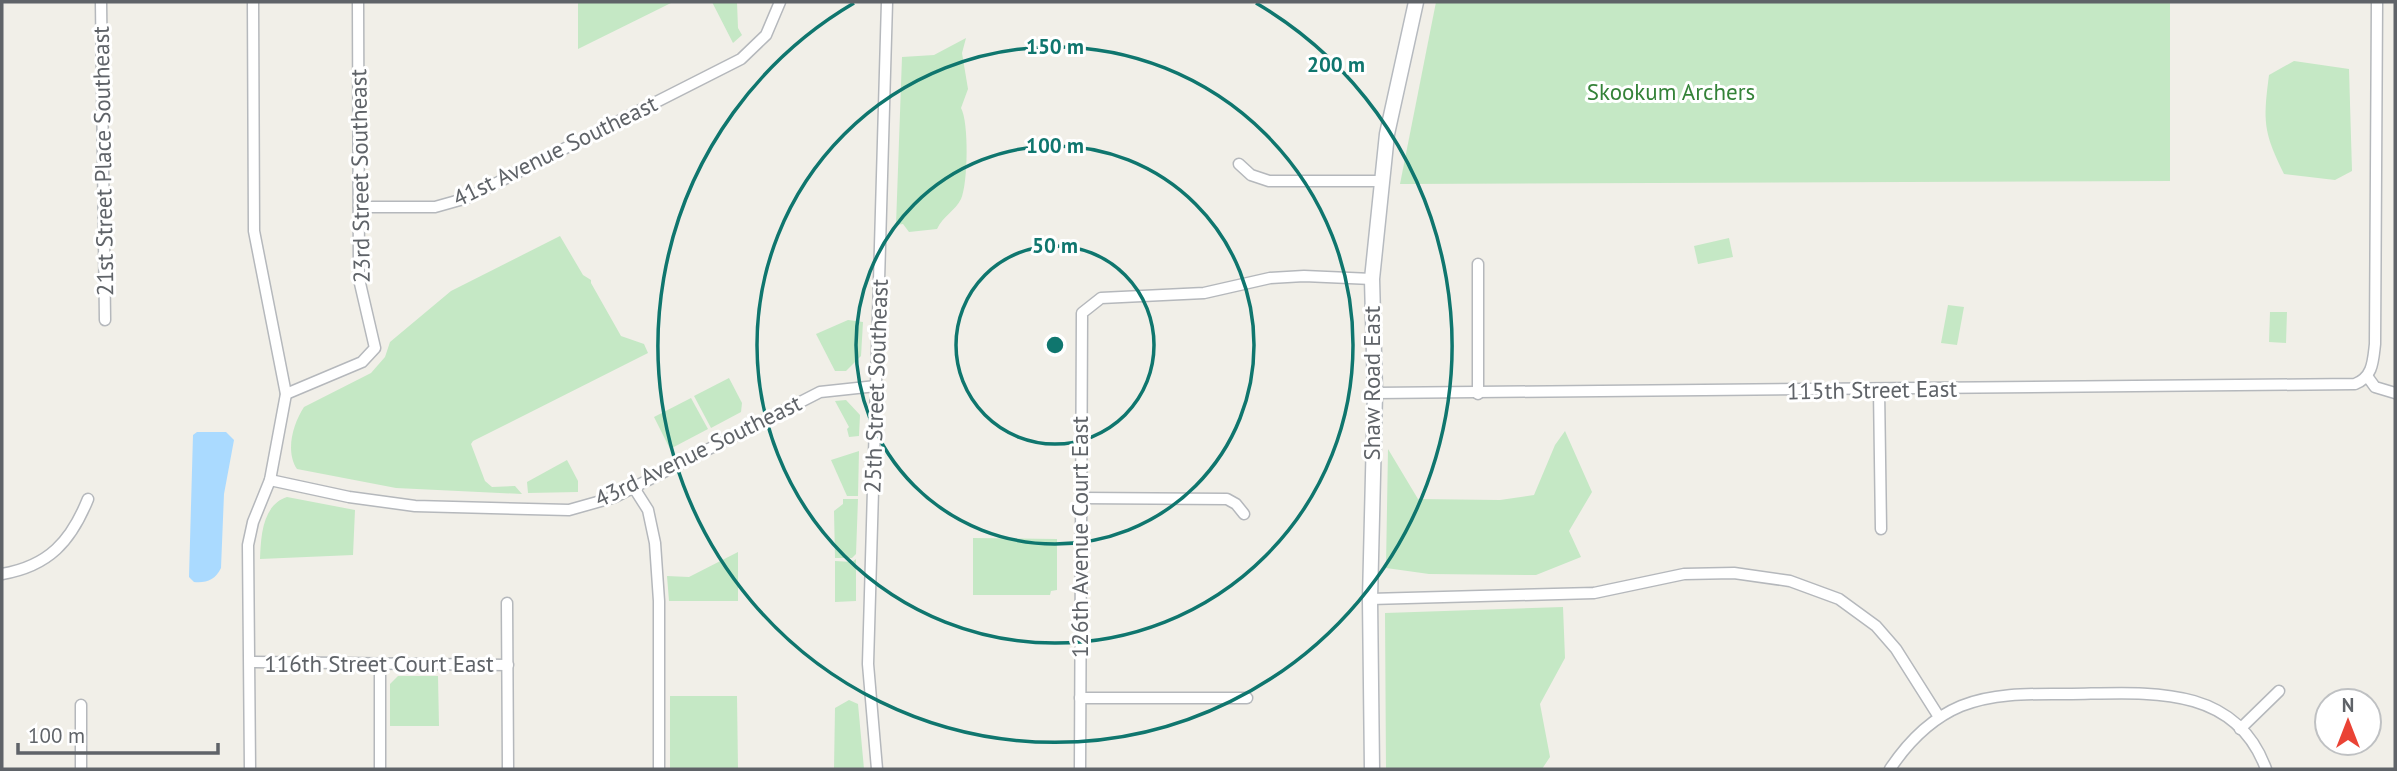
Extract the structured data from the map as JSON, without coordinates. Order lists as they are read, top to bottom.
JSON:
{
  "streets": {
    "main road": ["Shaw Road East"],
    "street": [
      "41st Avenue Southeast",
      "21st Street Place Southeast",
      "23rd Street Southeast",
      "25th Street Southeast",
      "115th Street East",
      "43rd Avenue Southeast",
      "126th Avenue Court East",
      "116th Street Court East"
    ]
  },
  "crossings": [
    ["41st Avenue Southeast", "23rd Street Southeast"],
    ["Shaw Road East", "115th Street East"],
    ["Shaw Road East", "126th Avenue Court East"],
    ["25th Street Southeast", "43rd Avenue Southeast"]
  ],
  "parks": ["Skookum Archers"],
  "scale_bar": "100 m",
  "north": "top",
  "rings": [
    "150 m",
    "200 m",
    "100 m",
    "50 m"
  ]
}
